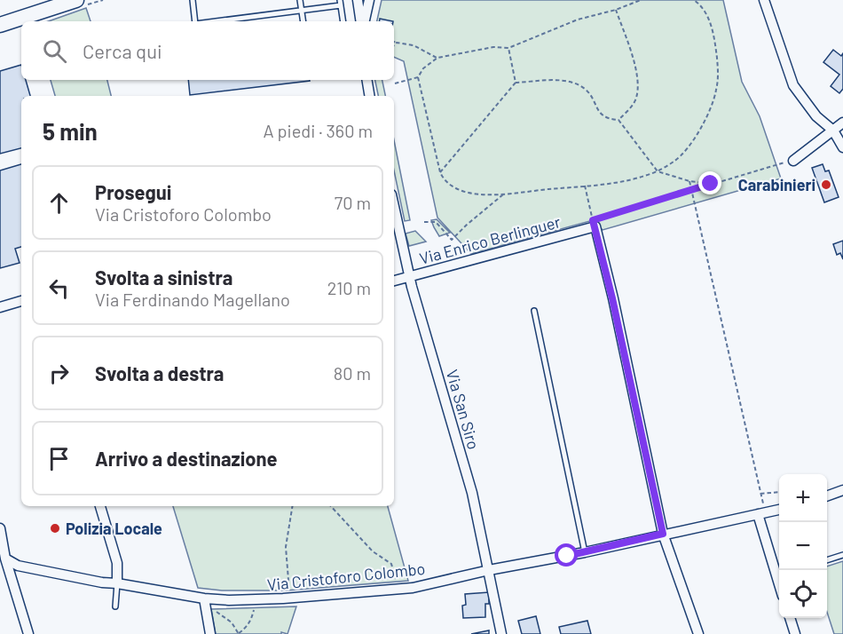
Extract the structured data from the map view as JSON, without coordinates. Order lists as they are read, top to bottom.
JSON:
{
  "streets": {
    "street": ["Via Enrico Berlinguer", "Via San Siro", "Via Cristoforo Colombo"]
  },
  "crossings": [
    ["Via Enrico Berlinguer", "Via San Siro"],
    ["Via Enrico Berlinguer", "Via Cristoforo Colombo"],
    ["Via San Siro", "Via Cristoforo Colombo"]
  ],
  "places": ["Carabinieri", "Polizia Locale"],
  "page": {
    "search": "Cerca qui",
    "heading": ["5 min", "A piedi · 360 m"],
    "list": [
      ["Prosegui", "Via Cristoforo Colombo", "70 m"],
      ["Svolta a sinistra", "Via Ferdinando Magellano", "210 m"],
      ["Svolta a destra", "80 m"],
      "Arrivo a destinazione"
    ],
    "map_buttons": ["+", "−"]
  }
}
